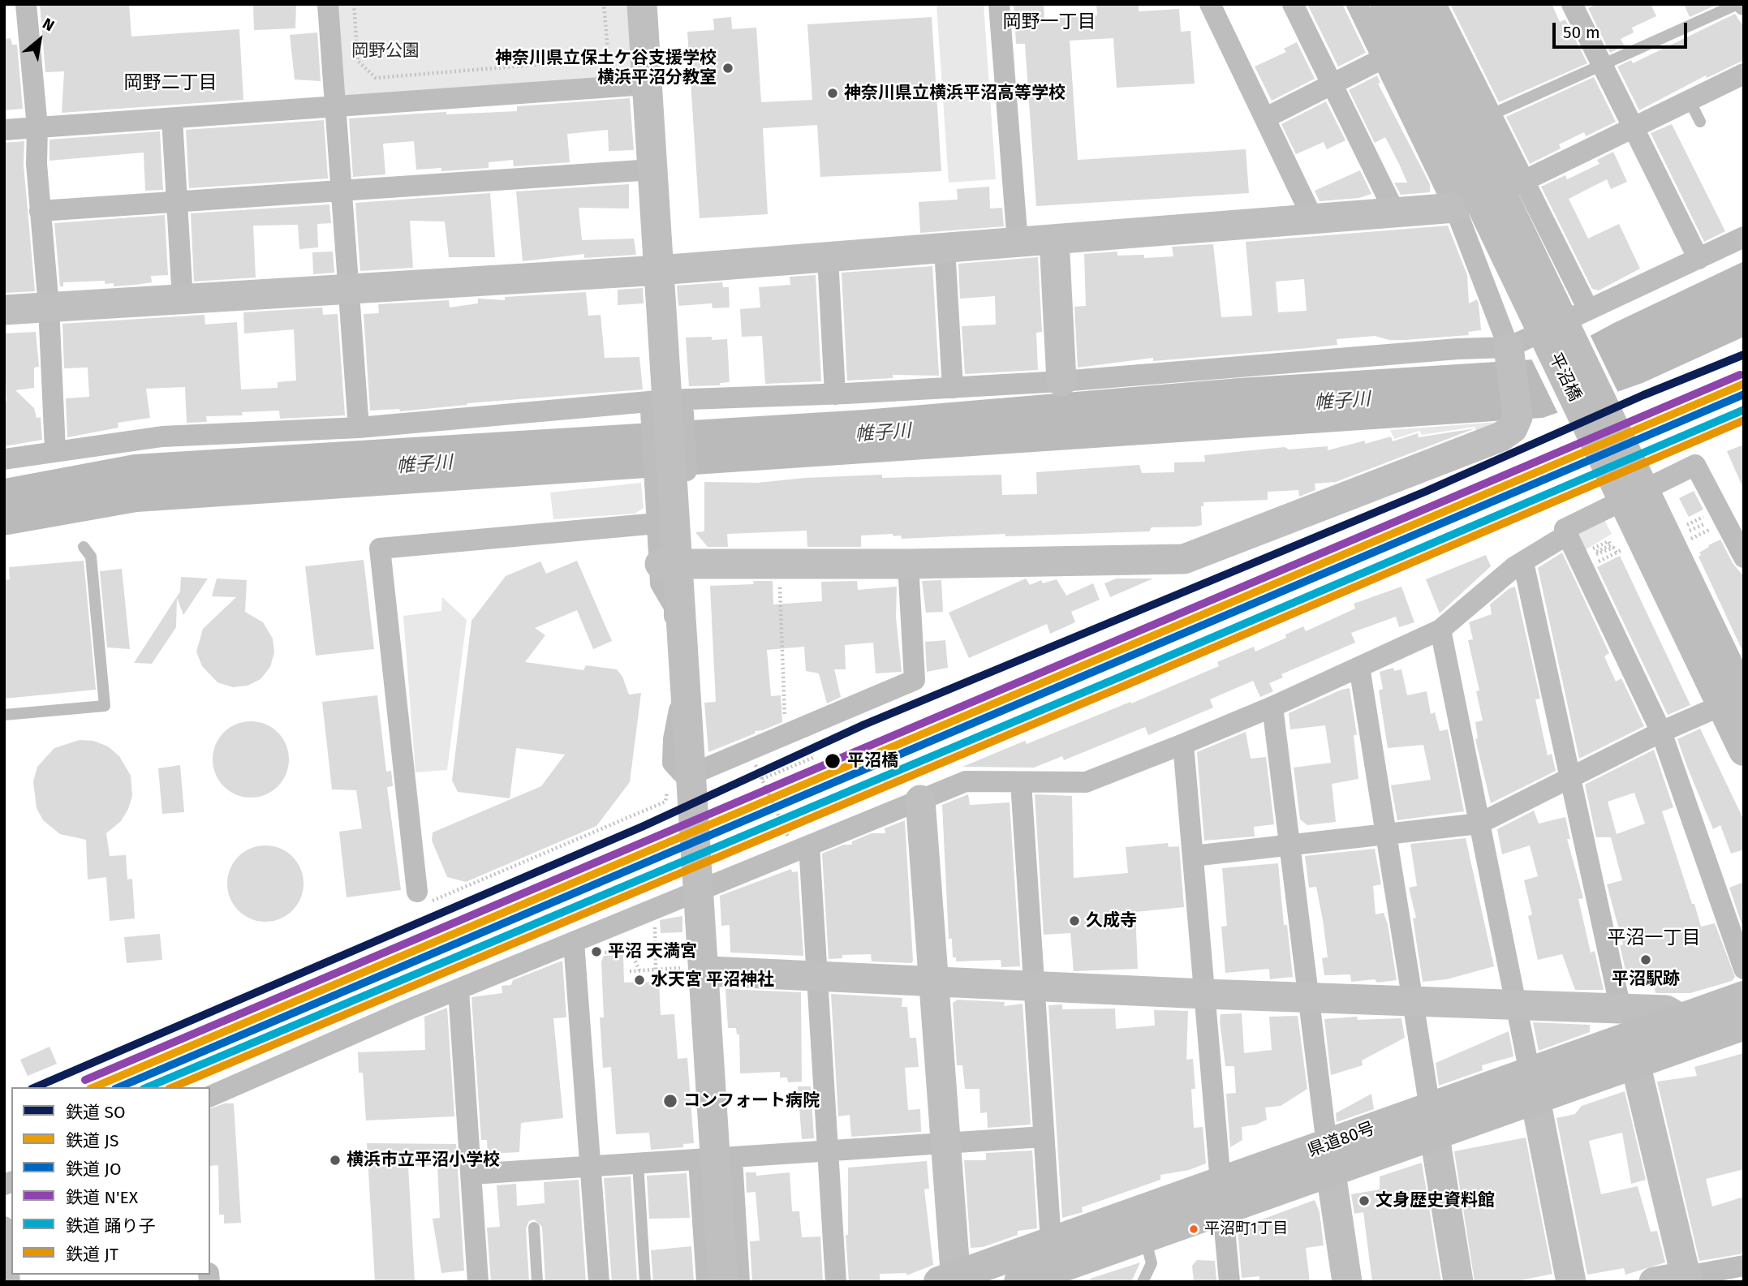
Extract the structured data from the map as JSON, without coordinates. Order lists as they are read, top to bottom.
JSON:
{
  "streets": {
    "main road": ["平沼橋", "県道80号"]
  },
  "districts": ["岡野一丁目", "岡野二丁目", "平沼一丁目"],
  "water": ["帷子川"],
  "parks": ["岡野公園"],
  "places": [
    "神奈川県立保土ケ谷支援学校 横浜平沼分教室",
    "神奈川県立横浜平沼高等学校",
    "平沼橋",
    "久成寺",
    "平沼 天満宮",
    "平沼駅跡",
    "水天宮 平沼神社",
    "コンフォート病院",
    "横浜市立平沼小学校",
    "文身歴史資料館",
    "平沼町1丁目"
  ],
  "lines": [
    "rail line SO",
    "rail line N'EX",
    "rail line JS",
    "rail line JO",
    "rail line 踊り子",
    "rail line JT"
  ],
  "legend": [
    "鉄道 SO",
    "鉄道 JS",
    "鉄道 JO",
    "鉄道 N'EX",
    "鉄道 踊り子",
    "鉄道 JT"
  ],
  "scale_bar": "50 m",
  "north": "top right"
}
